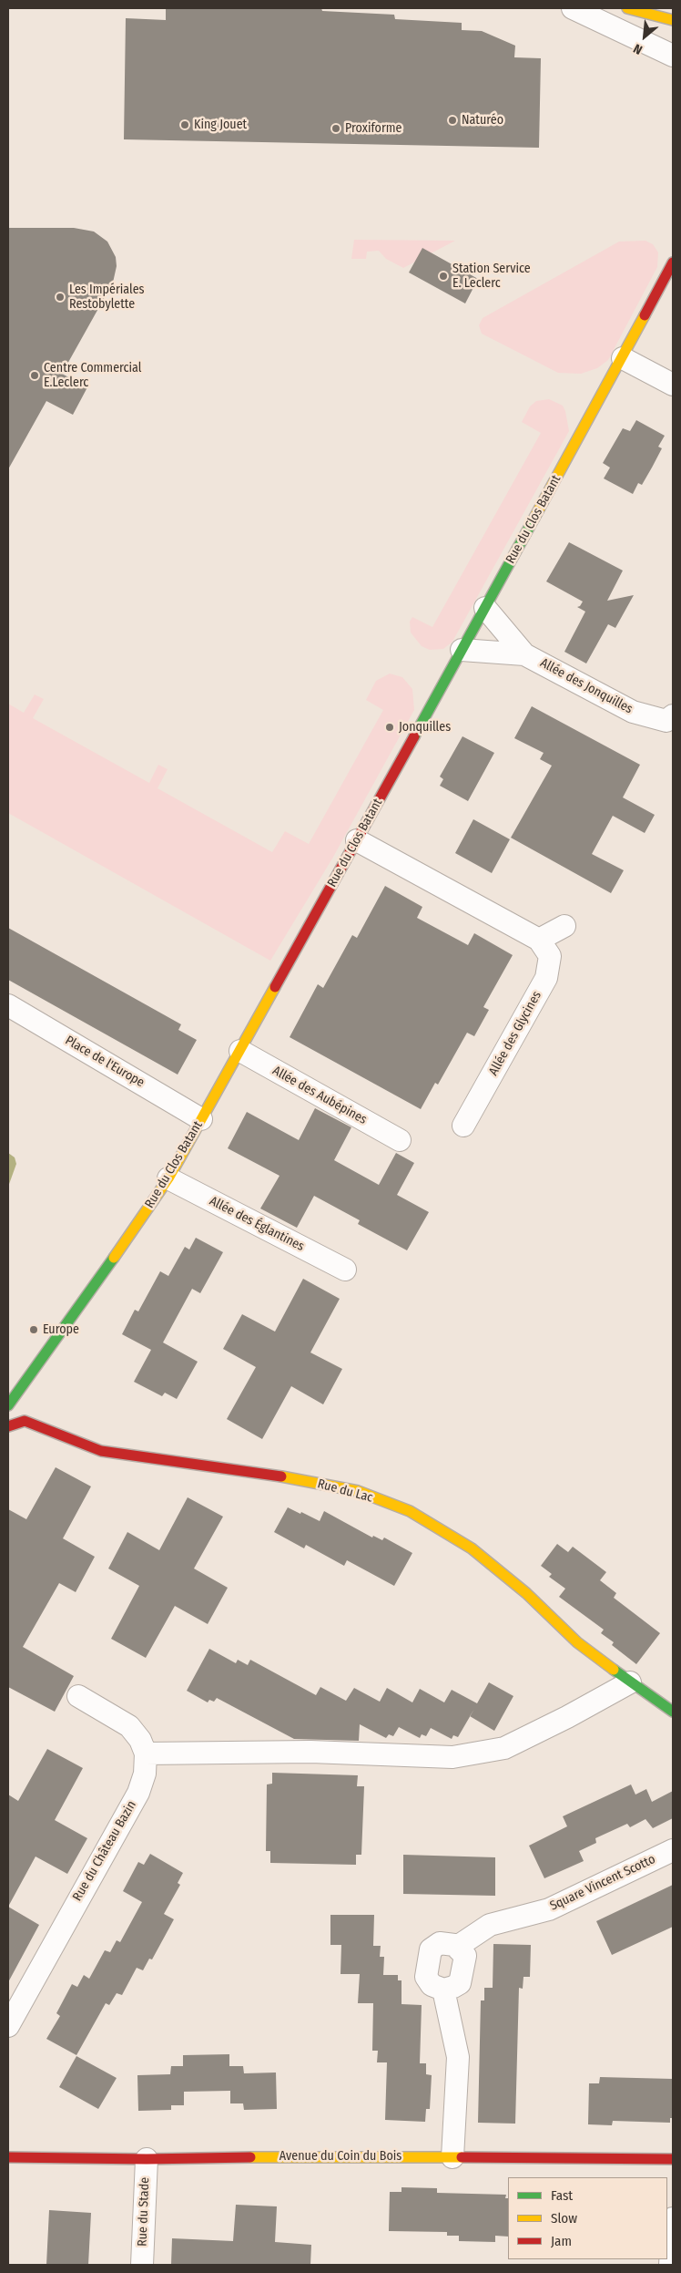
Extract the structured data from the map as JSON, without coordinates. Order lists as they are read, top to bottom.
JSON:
{
  "streets": {
    "street": [
      "Rue du Clos Batant",
      "Allée des Jonquilles",
      "Allée des Glycines",
      "Place de l'Europe",
      "Allée des Aubépines",
      "Allée des Églantines",
      "Rue du Lac",
      "Rue du Château Bazin",
      "Square Vincent Scotto",
      "Avenue du Coin du Bois",
      "Rue du Stade"
    ]
  },
  "crossings": [
    ["Rue du Clos Batant", "Allée des Jonquilles"],
    ["Rue du Clos Batant", "Place de l'Europe"],
    ["Rue du Clos Batant", "Allée des Aubépines"],
    ["Rue du Clos Batant", "Allée des Églantines"],
    ["Avenue du Coin du Bois", "Rue du Stade"]
  ],
  "places": [
    "Naturéo",
    "King Jouet",
    "Proxiforme",
    "Station Service E. Leclerc",
    "Les Impériales Restobylette",
    "Centre Commercial E.Leclerc",
    "Jonquilles",
    "Europe"
  ],
  "legend": ["Fast", "Slow", "Jam"],
  "north": "bottom left"
}
